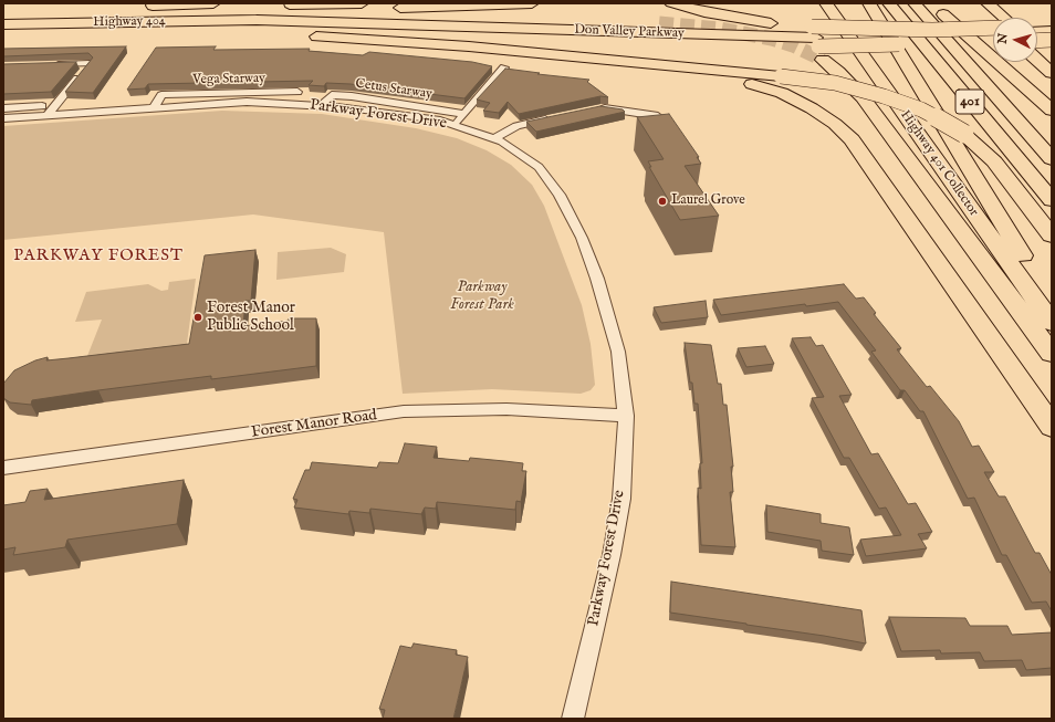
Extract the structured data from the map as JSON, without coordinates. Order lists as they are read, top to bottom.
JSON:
{
  "streets": {
    "highway": [
      "Highway 404",
      "Don Valley Parkway",
      "401",
      "Highway 401 Collector"
    ],
    "street": [
      "Vega Starway",
      "Cetus Starway",
      "Parkway Forest Drive",
      "Forest Manor Road"
    ]
  },
  "crossings": [
    ["Highway 404", "Don Valley Parkway"],
    ["Vega Starway", "Parkway Forest Drive"],
    ["Cetus Starway", "Parkway Forest Drive"],
    ["Parkway Forest Drive", "Forest Manor Road"]
  ],
  "districts": ["PARKWAY FOREST"],
  "parks": ["Parkway Forest Park"],
  "places": ["Laurel Grove", "Forest Manor Public School"],
  "north": "left"
}
